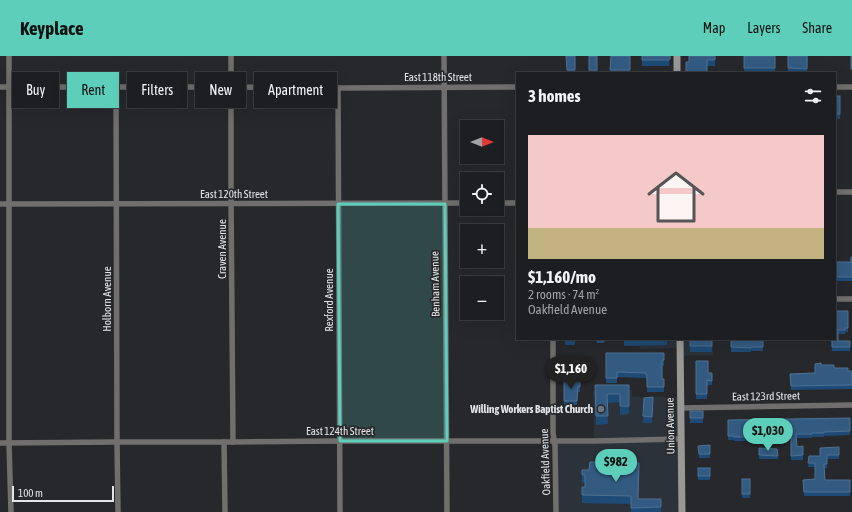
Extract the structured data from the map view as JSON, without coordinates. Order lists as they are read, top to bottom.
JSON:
{
  "streets": {
    "main road": ["Union Avenue"],
    "street": [
      "East 118th Street",
      "East 120th Street",
      "Craven Avenue",
      "Benham Avenue",
      "Holborn Avenue",
      "Rexford Avenue",
      "East 123rd Street",
      "East 124th Street",
      "Oakfield Avenue"
    ]
  },
  "crossings": [
    ["East 118th Street", "Benham Avenue"],
    ["East 118th Street", "Rexford Avenue"],
    ["East 120th Street", "Craven Avenue"],
    ["East 120th Street", "Benham Avenue"],
    ["East 120th Street", "Holborn Avenue"],
    ["East 120th Street", "Rexford Avenue"],
    ["Craven Avenue", "East 124th Street"],
    ["Benham Avenue", "East 124th Street"],
    ["Holborn Avenue", "East 124th Street"],
    ["Rexford Avenue", "East 124th Street"],
    ["East 123rd Street", "Union Avenue"],
    ["Union Avenue", "East 124th Street"],
    ["East 124th Street", "Oakfield Avenue"]
  ],
  "places": ["Willing Workers Baptist Church"],
  "scale_bar": "100 m",
  "north": "right",
  "page": {
    "header": "Keyplace",
    "nav": ["Map", "Layers", "Share"],
    "chip": [
      "Buy",
      "Rent",
      "Filters",
      "New",
      "Apartment"
    ],
    "heading": "3 homes",
    "map_buttons": ["+", "−"],
    "list": [
      {
        "name": "$1,160/mo",
        "note": "2 rooms · 74 m² · Oakfield Avenue"
      }
    ],
    "price": ["$1,160", "$1,030", "$982"],
    "scale": "100 m"
  }
}
